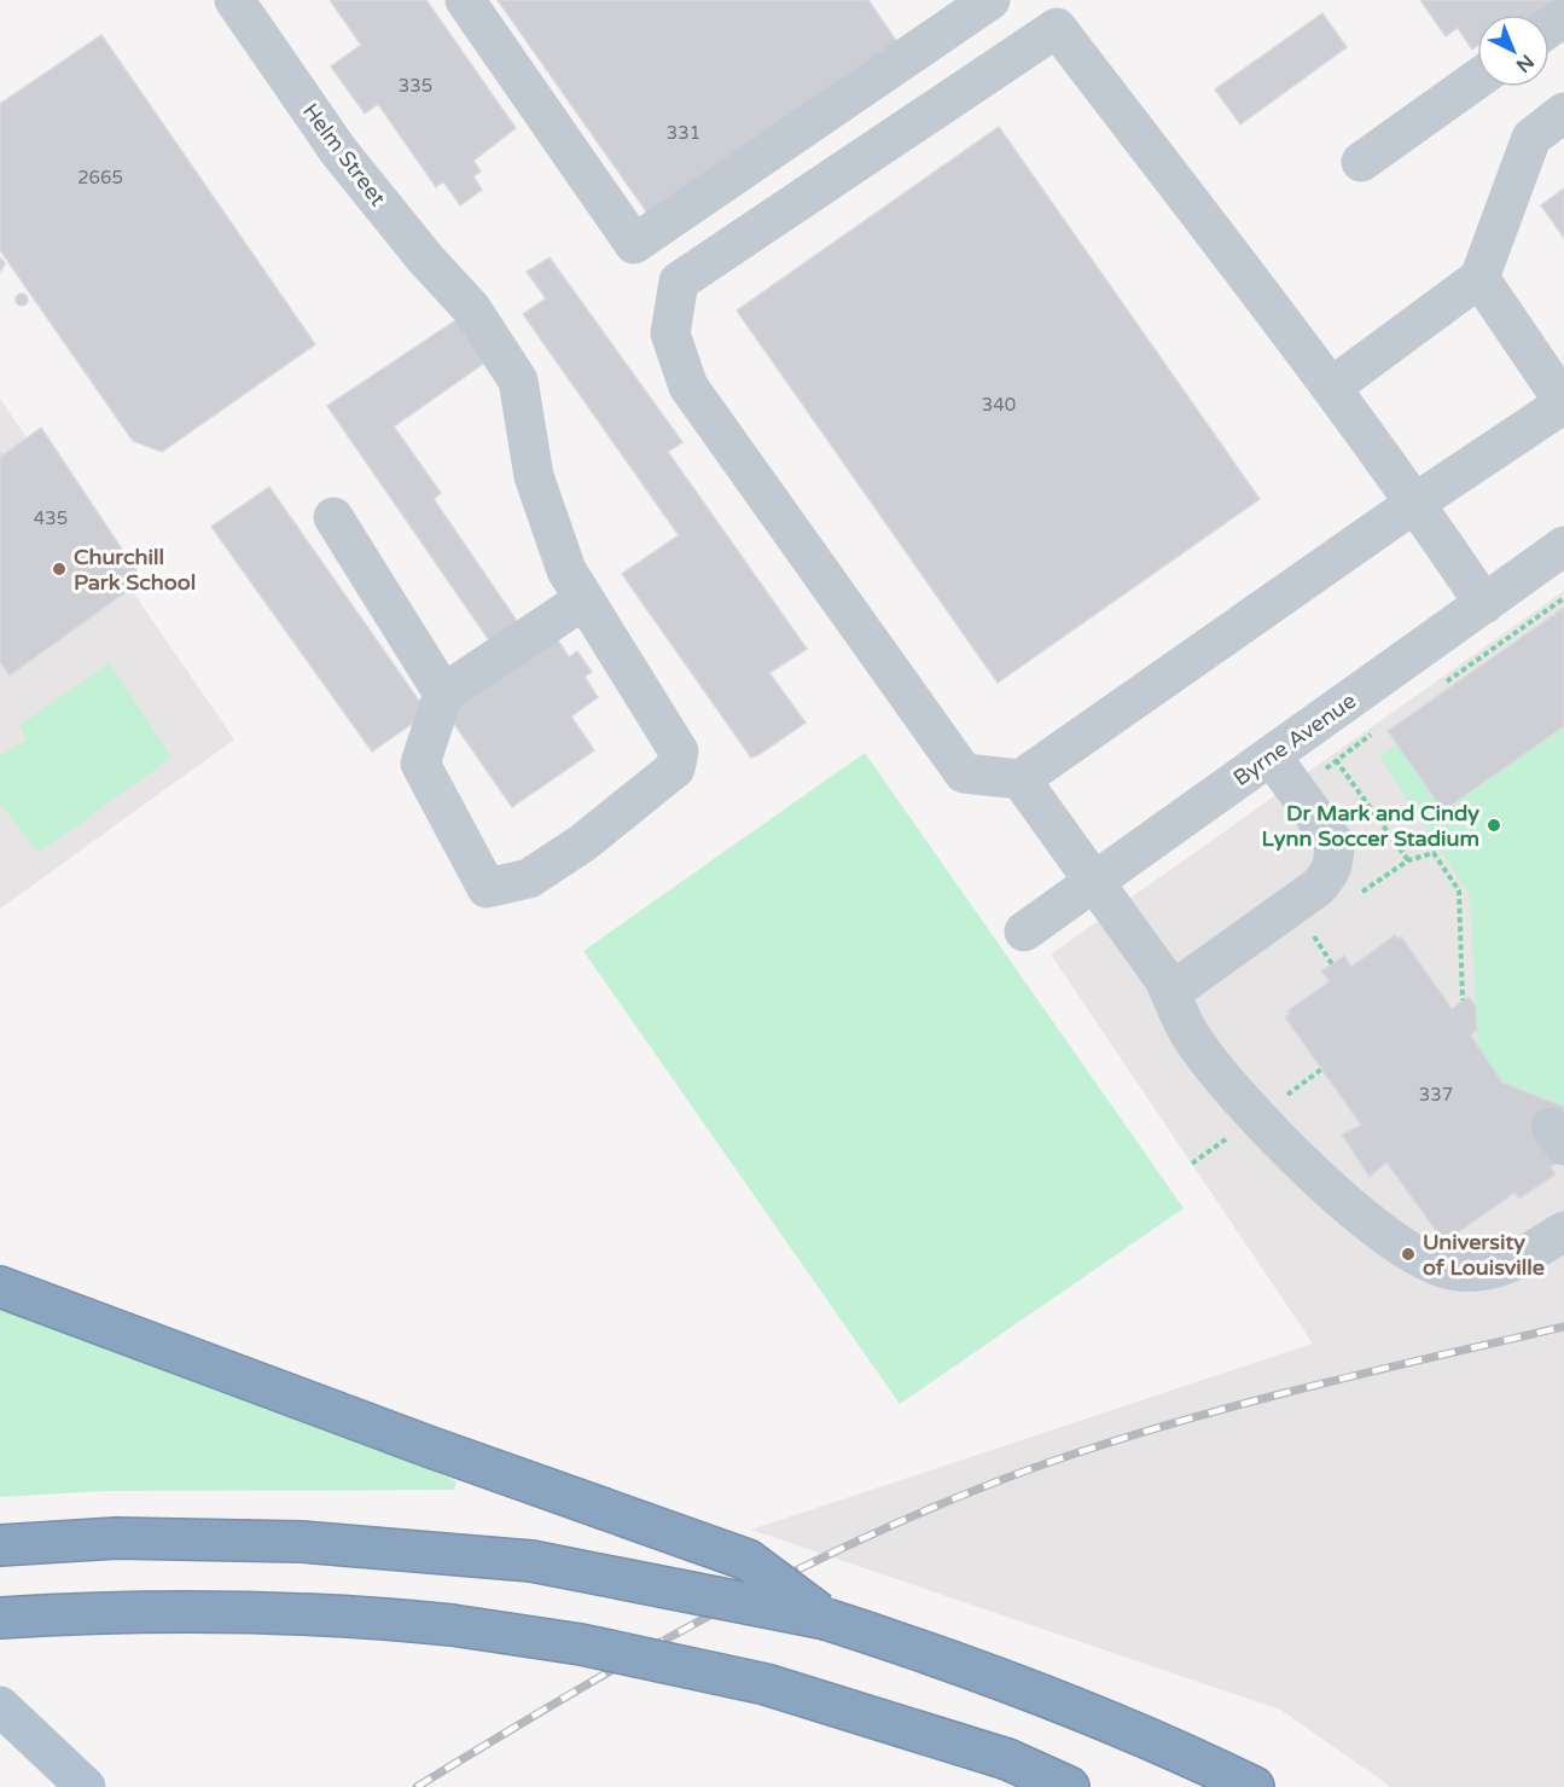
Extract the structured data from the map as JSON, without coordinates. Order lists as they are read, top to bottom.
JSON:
{
  "streets": {
    "street": ["Helm Street", "Byrne Avenue"]
  },
  "places": ["Churchill Park School", "Dr Mark and Cindy Lynn Soccer Stadium", "University of Louisville"],
  "house_numbers": [
    "335",
    "331",
    "2665",
    "340",
    "435",
    "337"
  ],
  "north": "bottom right"
}
